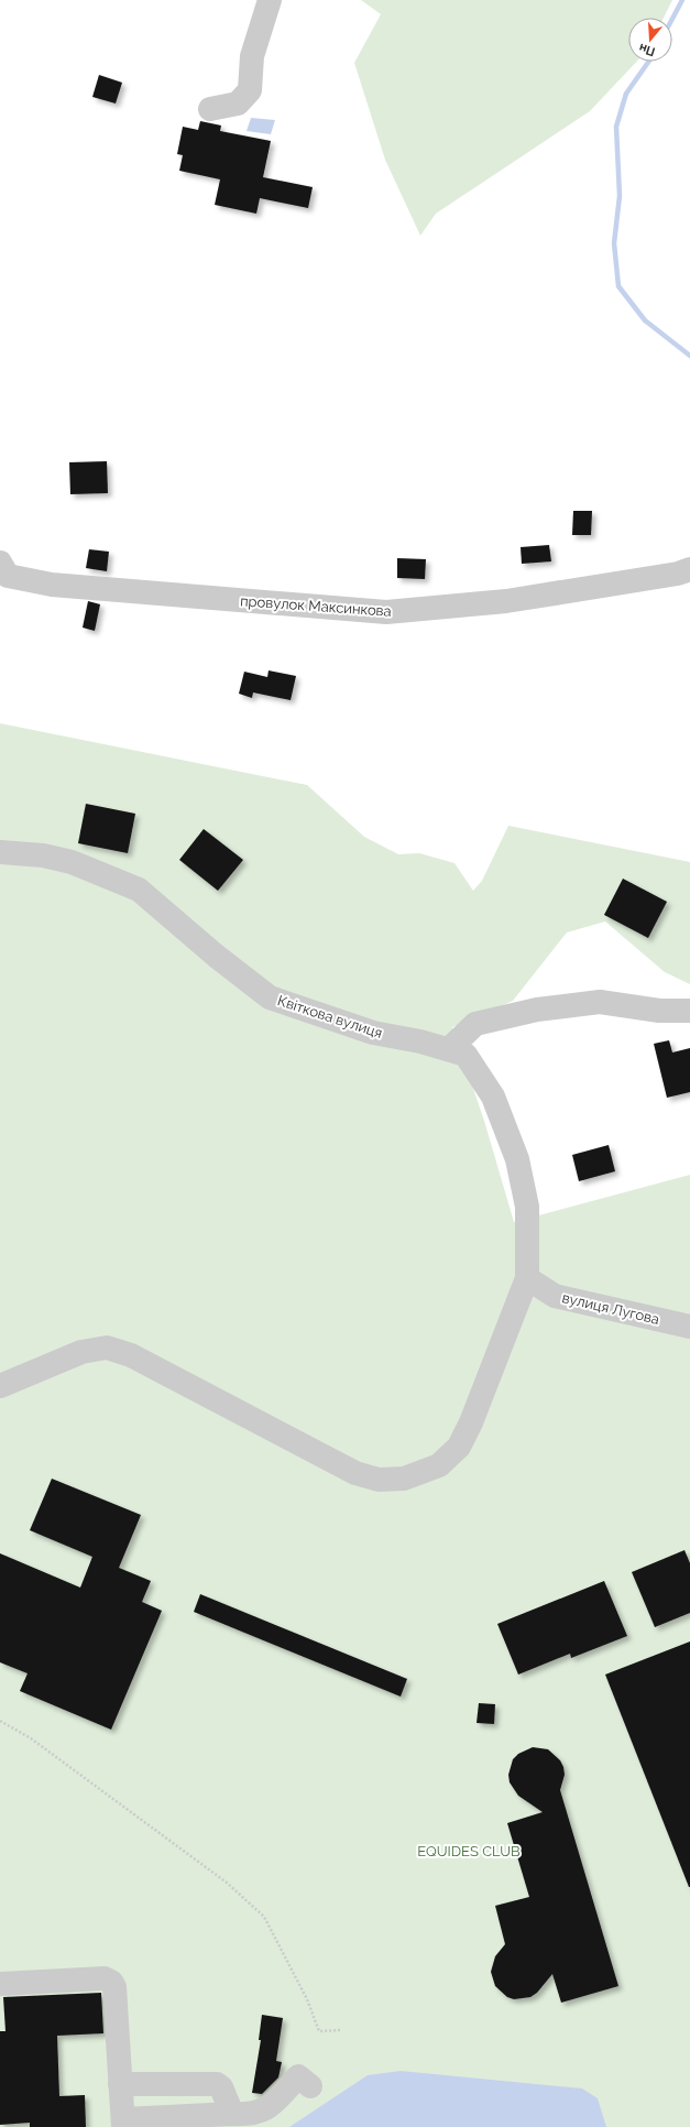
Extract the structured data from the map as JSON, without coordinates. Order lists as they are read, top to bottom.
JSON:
{
  "streets": {
    "street": ["провулок Максинкова", "Квіткова вулиця", "вулиця Лугова"]
  },
  "parks": ["EQUIDES CLUB"],
  "north": "bottom"
}
